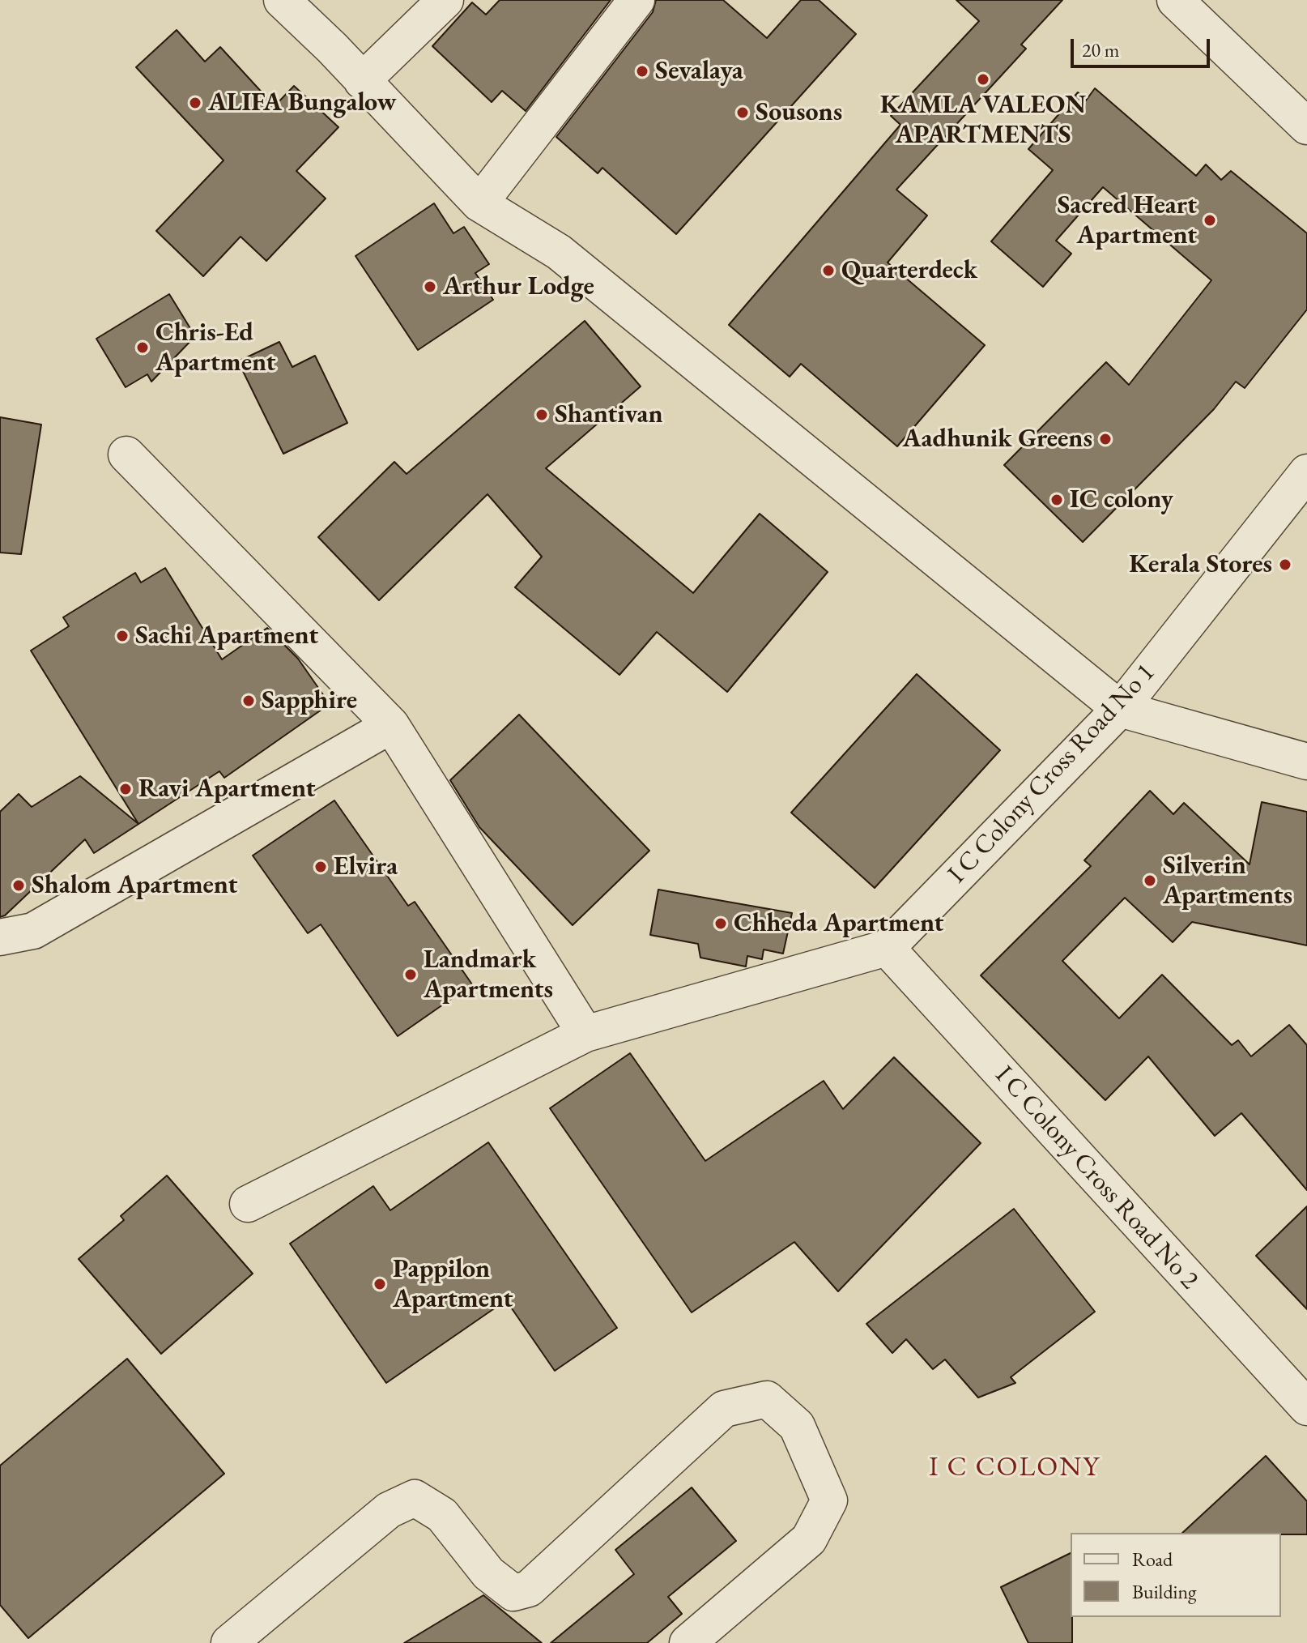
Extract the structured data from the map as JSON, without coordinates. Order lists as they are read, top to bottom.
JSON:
{
  "streets": {
    "street": ["I C Colony Cross Road No 1", "I C Colony Cross Road No 2"]
  },
  "crossings": [
    ["I C Colony Cross Road No 1", "I C Colony Cross Road No 2"]
  ],
  "districts": ["I C COLONY"],
  "places": [
    "Sevalaya",
    "KAMLA VALEON APARTMENTS",
    "ALIFA Bungalow",
    "Sousons",
    "Sacred Heart Apartment",
    "Quarterdeck",
    "Arthur Lodge",
    "Chris-Ed Apartment",
    "Shantivan",
    "Aadhunik Greens",
    "IC colony",
    "Kerala Stores",
    "Sachi Apartment",
    "Sapphire",
    "Ravi Apartment",
    "Elvira",
    "Silverin Apartments",
    "Shalom Apartment",
    "Chheda Apartment",
    "Landmark Apartments",
    "Pappilon Apartment"
  ],
  "legend": ["Road", "Building"],
  "scale_bar": "20 m"
}
